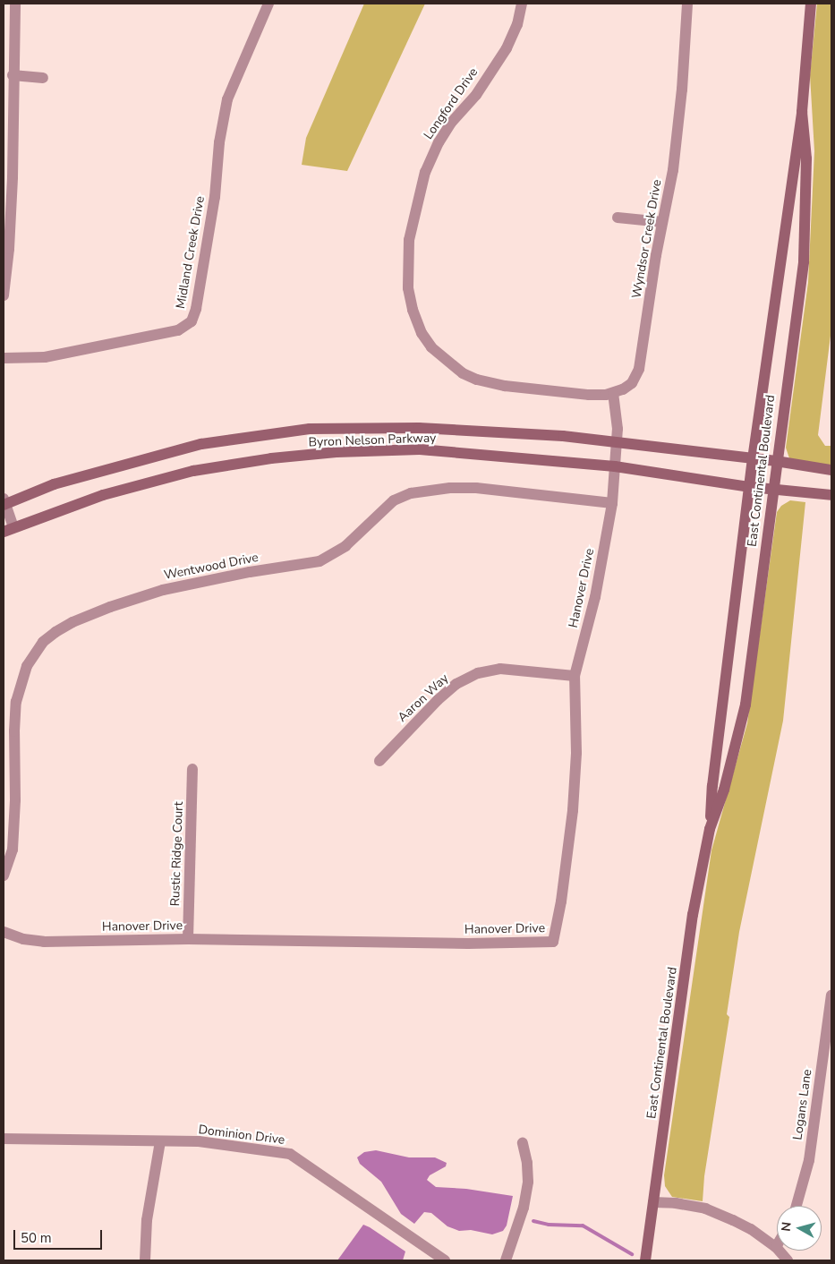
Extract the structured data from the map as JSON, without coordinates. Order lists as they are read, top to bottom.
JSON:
{
  "streets": {
    "main road": ["Byron Nelson Parkway", "East Continental Boulevard"],
    "street": [
      "Longford Drive",
      "Wyndsor Creek Drive",
      "Midland Creek Drive",
      "Wentwood Drive",
      "Hanover Drive",
      "Aaron Way",
      "Rustic Ridge Court",
      "Logans Lane",
      "Dominion Drive"
    ]
  },
  "crossings": [
    ["Longford Drive", "Wyndsor Creek Drive"],
    ["Byron Nelson Parkway", "East Continental Boulevard"],
    ["Byron Nelson Parkway", "Hanover Drive"],
    ["Wentwood Drive", "Hanover Drive"],
    ["Hanover Drive", "Aaron Way"],
    ["Hanover Drive", "Rustic Ridge Court"]
  ],
  "scale_bar": "50 m",
  "north": "left"
}
